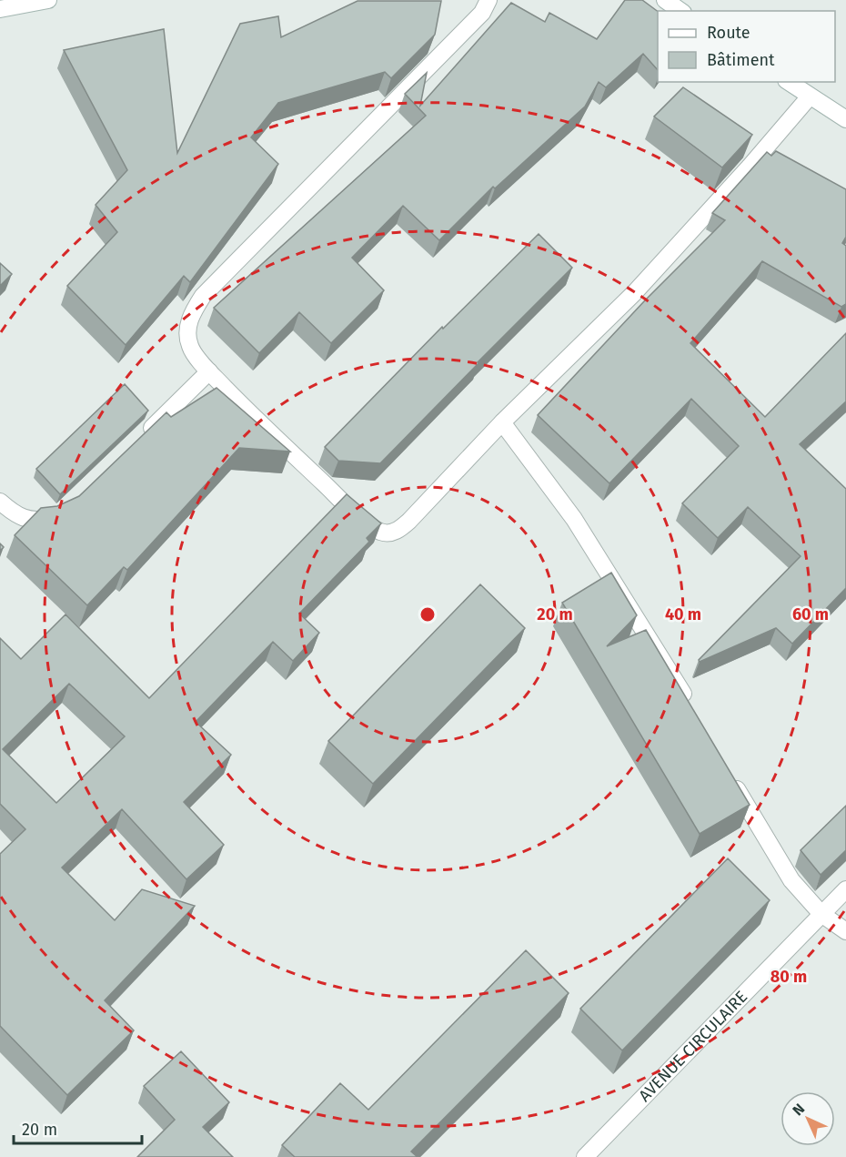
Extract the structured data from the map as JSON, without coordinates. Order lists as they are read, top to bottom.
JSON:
{
  "streets": {
    "street": ["AVENUE CIRCULAIRE"]
  },
  "legend": ["Route", "Bâtiment"],
  "scale_bar": "20 m",
  "north": "top left",
  "rings": [
    "20 m",
    "40 m",
    "60 m",
    "80 m"
  ]
}
